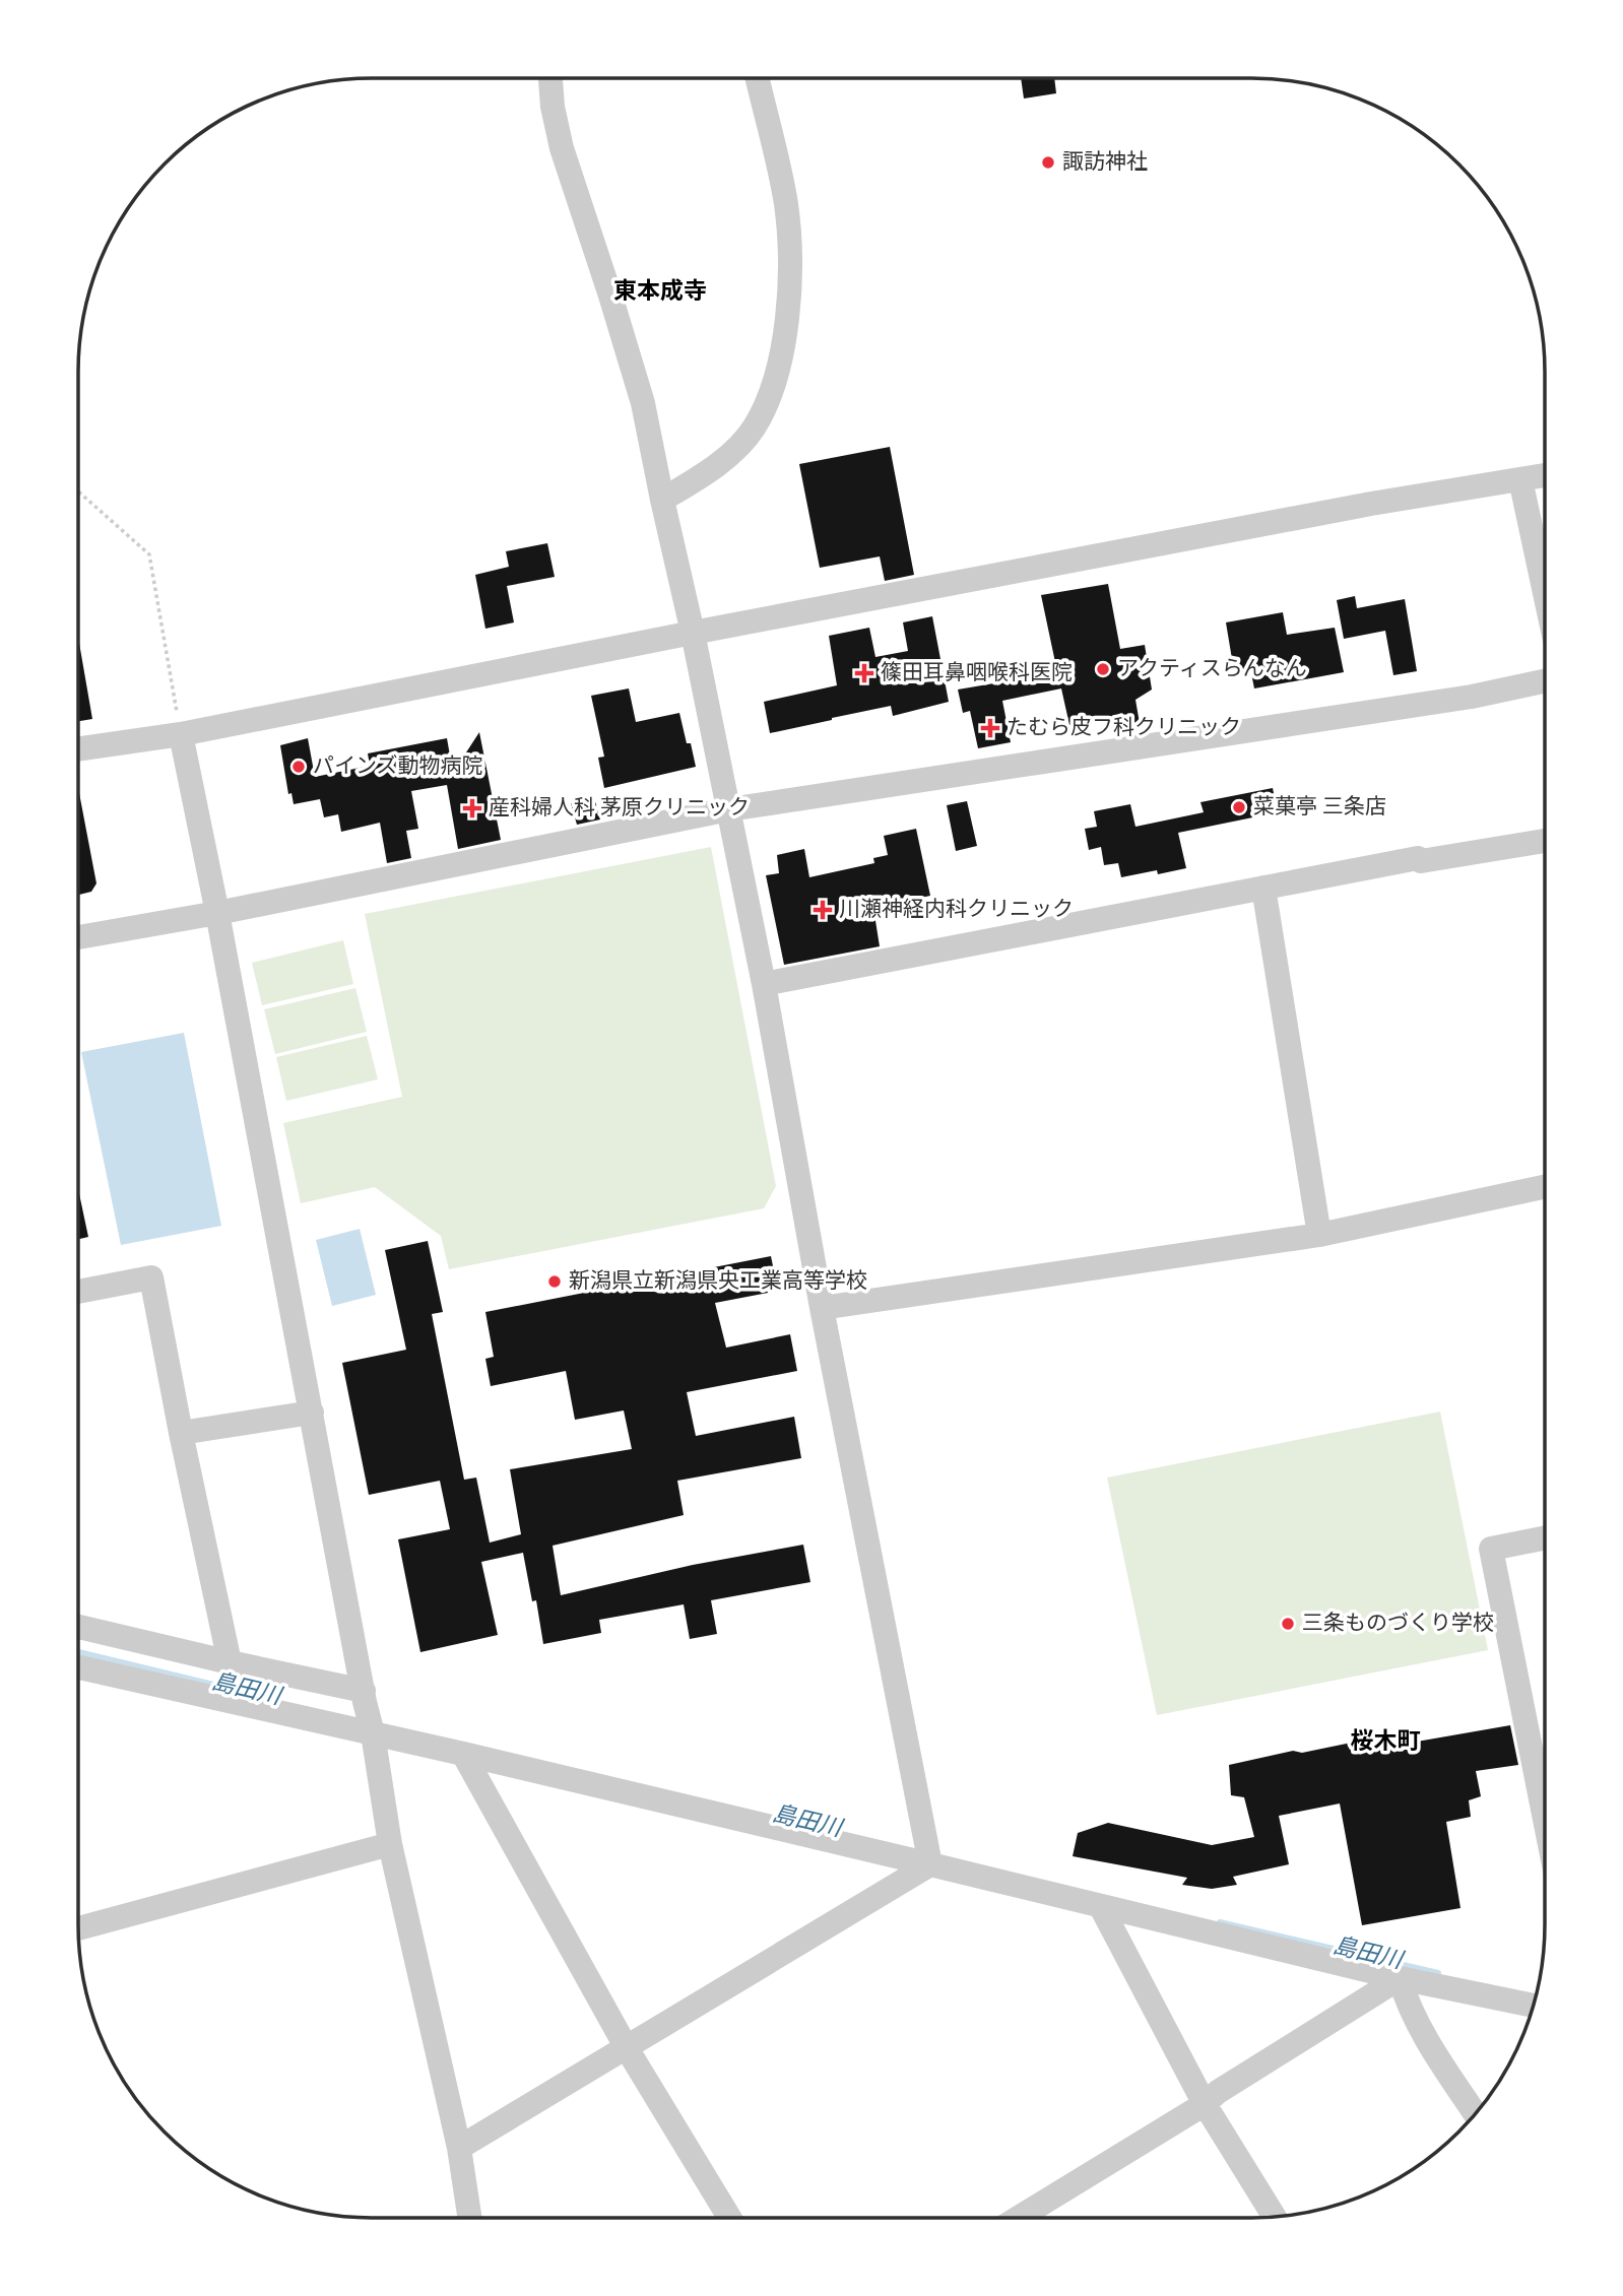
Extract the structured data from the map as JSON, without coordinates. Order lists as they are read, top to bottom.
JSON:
{
  "districts": ["東本成寺", "桜木町"],
  "water": ["島田川"],
  "places": {
    "other": [
      "諏訪神社",
      "アクティスらんなん",
      "パインズ動物病院",
      "菜菓亭 三条店",
      "新潟県立新潟県央工業高等学校",
      "三条ものづくり学校"
    ],
    "health": [
      "篠田耳鼻咽喉科医院",
      "たむら皮フ科クリニック",
      "産科婦人科 茅原クリニック",
      "川瀬神経内科クリニック"
    ]
  }
}
